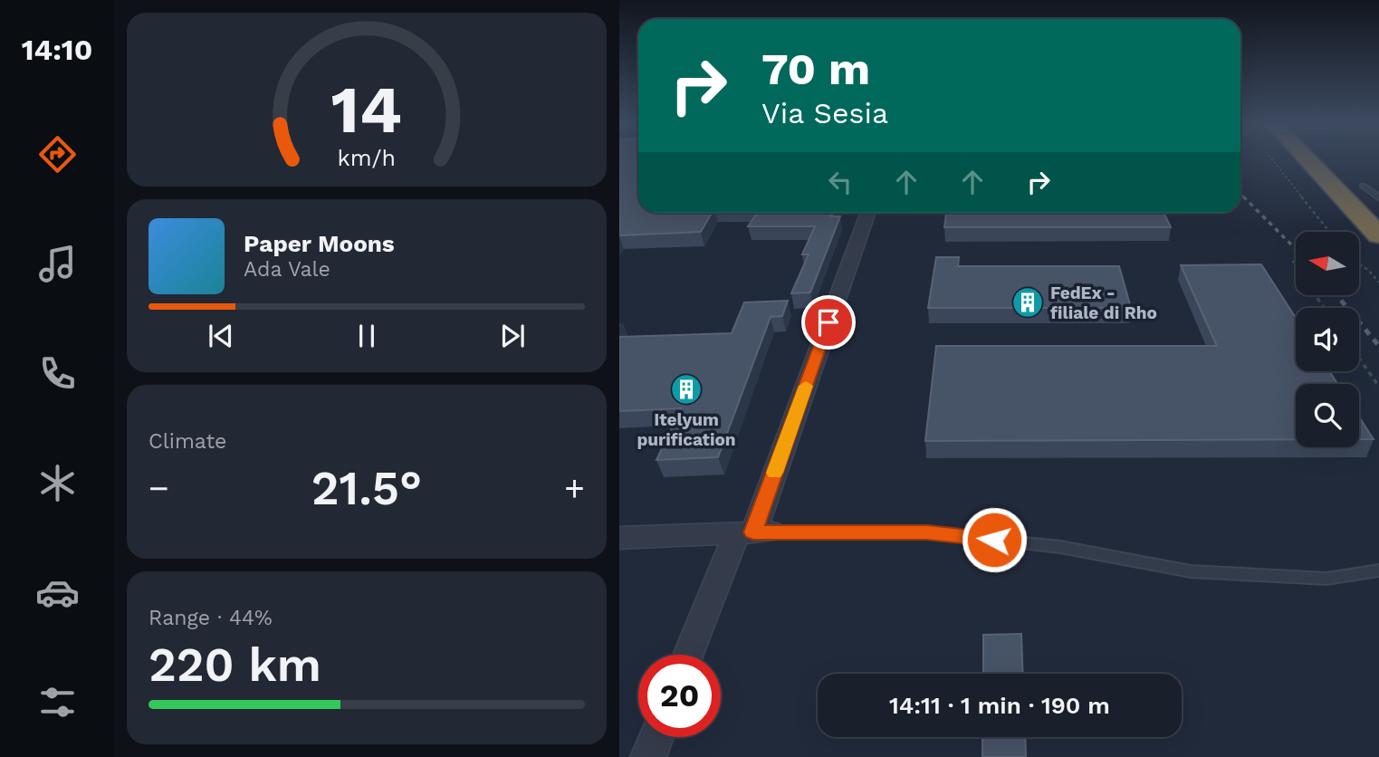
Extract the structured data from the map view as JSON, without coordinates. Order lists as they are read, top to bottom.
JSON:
{
  "places": {
    "building": ["FedEx - filiale di Rho", "Itelyum purification"]
  },
  "north": "left",
  "page": {
    "tabs": "14:10",
    "turn": ["70 m", "Via Sesia"],
    "song": ["Paper Moons", "Ada Vale"],
    "tile": [
      "Climate",
      ["Range · 44%", "220 km"]
    ],
    "heat": ["−", "21.5°", "+"],
    "limit": "20",
    "trip": "14:11 · 1 min · 190 m",
    "gauge": ["14", "km/h"]
  }
}
